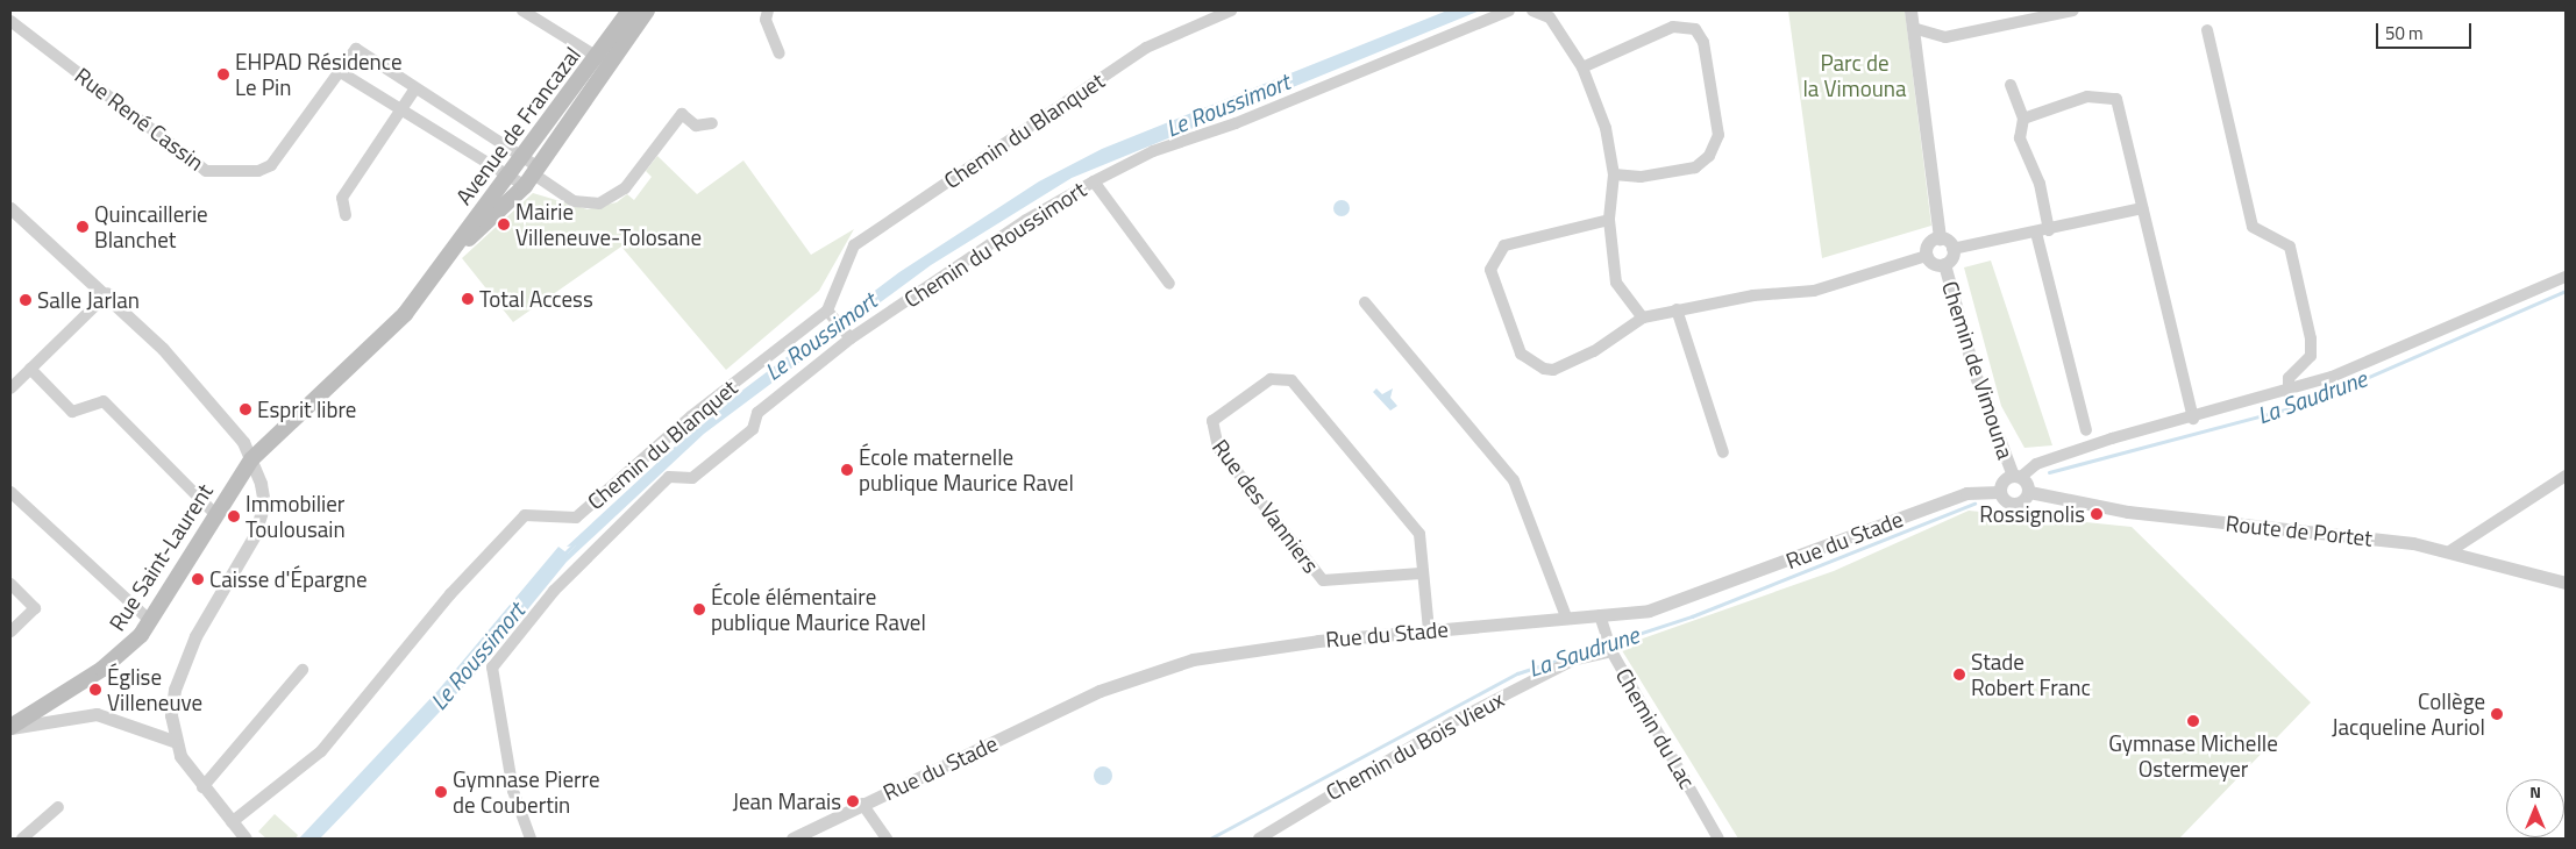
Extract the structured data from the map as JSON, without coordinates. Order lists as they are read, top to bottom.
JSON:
{
  "streets": {
    "main road": ["Avenue de Francazal", "Rue Saint-Laurent"],
    "street": [
      "Rue René Cassin",
      "Chemin du Blanquet",
      "Chemin du Roussimort",
      "Chemin de Vimouna",
      "Rue des Vanniers",
      "Route de Portet",
      "Rue du Stade",
      "Chemin du Lac",
      "Chemin du Bois Vieux"
    ]
  },
  "crossings": [
    ["Avenue de Francazal", "Rue Saint-Laurent"],
    ["Chemin de Vimouna", "Route de Portet"],
    ["Chemin de Vimouna", "Rue du Stade"],
    ["Rue des Vanniers", "Rue du Stade"],
    ["Route de Portet", "Rue du Stade"],
    ["Rue du Stade", "Chemin du Lac"],
    ["Chemin du Lac", "Chemin du Bois Vieux"]
  ],
  "water": ["Le Roussimort", "La Saudrune"],
  "parks": ["Parc de la Vimouna"],
  "places": [
    "EHPAD Résidence Le Pin",
    "Mairie Villeneuve-Tolosane",
    "Quincaillerie Blanchet",
    "Total Access",
    "Salle Jarlan",
    "Esprit libre",
    "École maternelle publique Maurice Ravel",
    "Rossignolis",
    "Immobilier Toulousain",
    "Caisse d'Épargne",
    "École élémentaire publique Maurice Ravel",
    "Stade Robert Franc",
    "Église Villeneuve",
    "Collège Jacqueline Auriol",
    "Gymnase Michelle Ostermeyer",
    "Gymnase Pierre de Coubertin",
    "Jean Marais"
  ],
  "scale_bar": "50 m",
  "north": "top"
}
